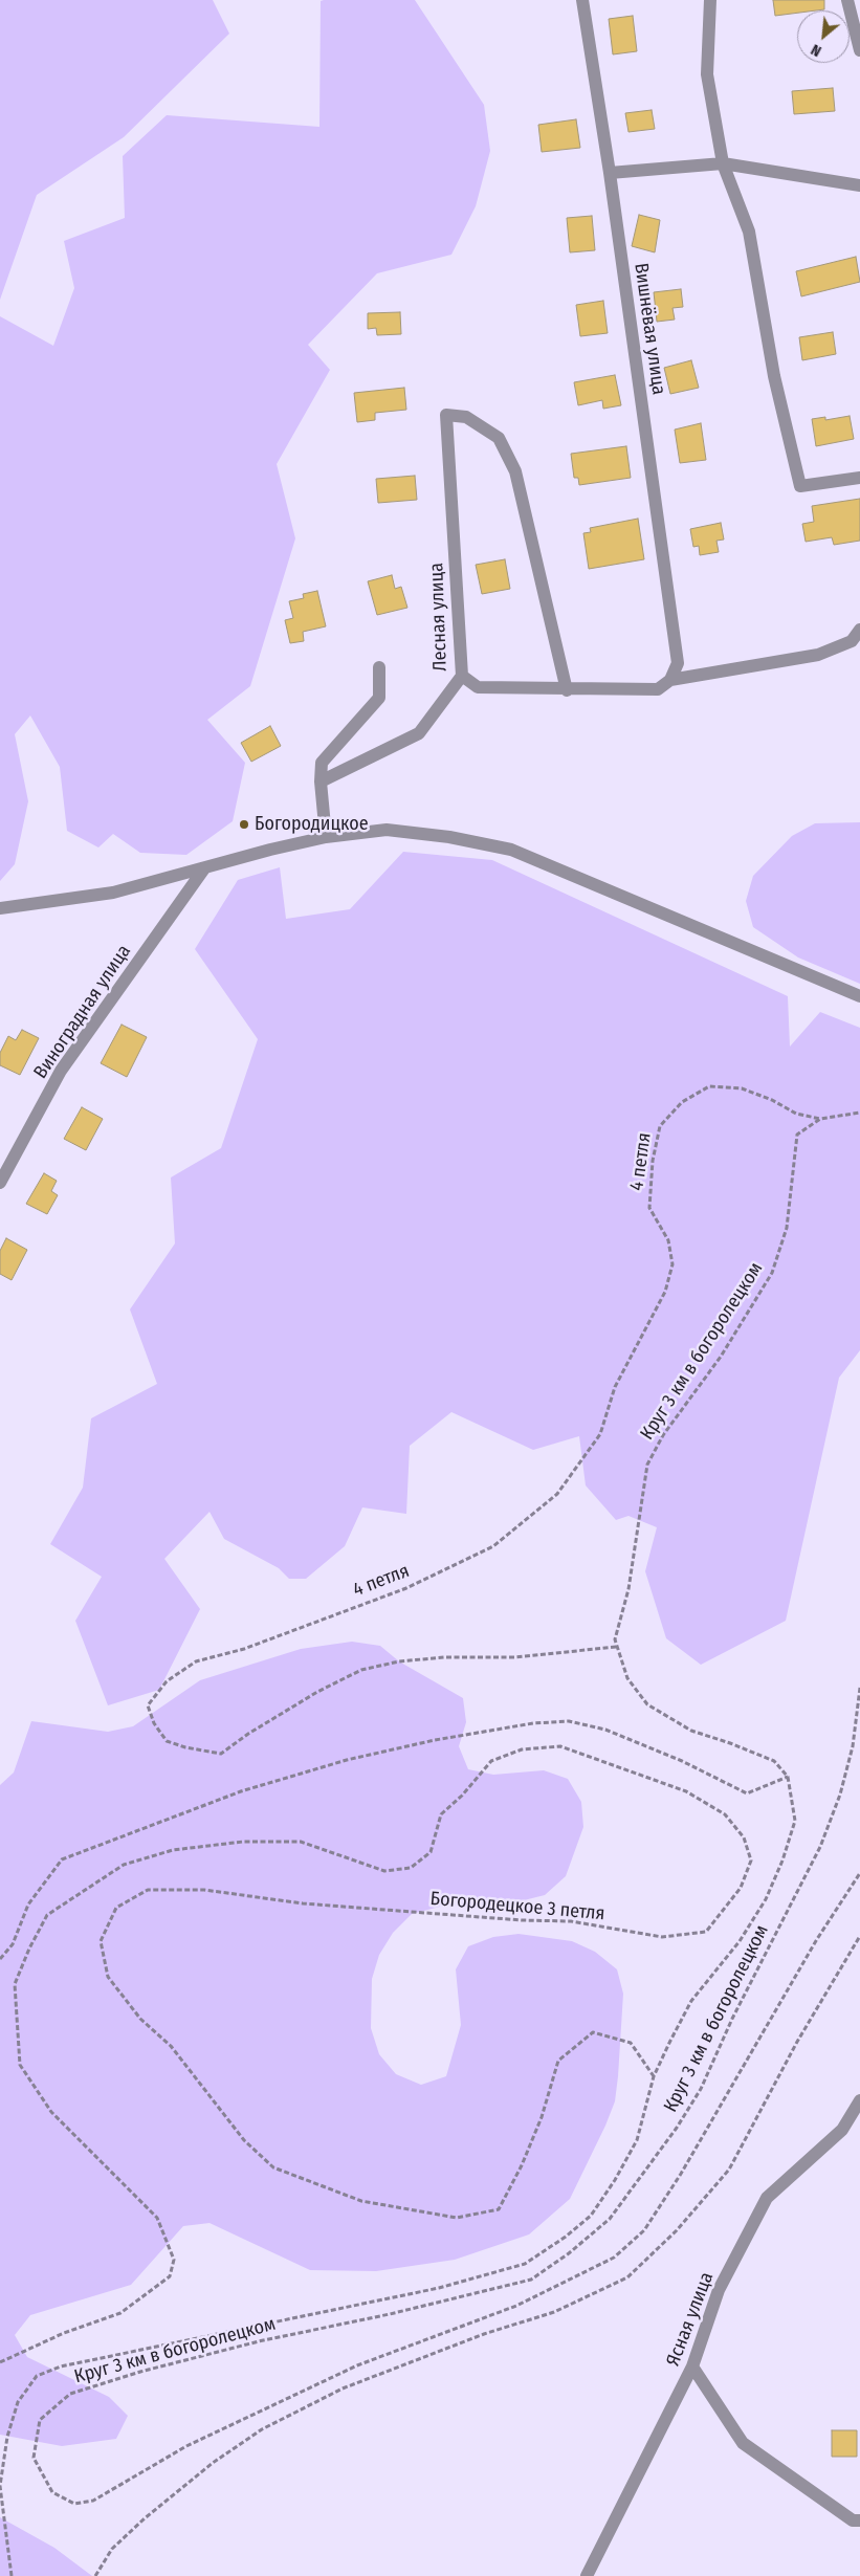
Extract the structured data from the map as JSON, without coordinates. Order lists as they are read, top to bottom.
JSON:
{
  "streets": {
    "street": [
      "Вишнёвая улица",
      "Лесная улица",
      "Виноградная улица",
      "Ясная улица"
    ],
    "path": ["4 петля", "Круг 3 км в богоролецком", "Богородецкое 3 петля"]
  },
  "crossings": [
    ["4 петля", "Круг 3 км в богоролецком"],
    ["Круг 3 км в богоролецком", "Богородецкое 3 петля"]
  ],
  "places": ["Богородицкое"],
  "north": "bottom left"
}
